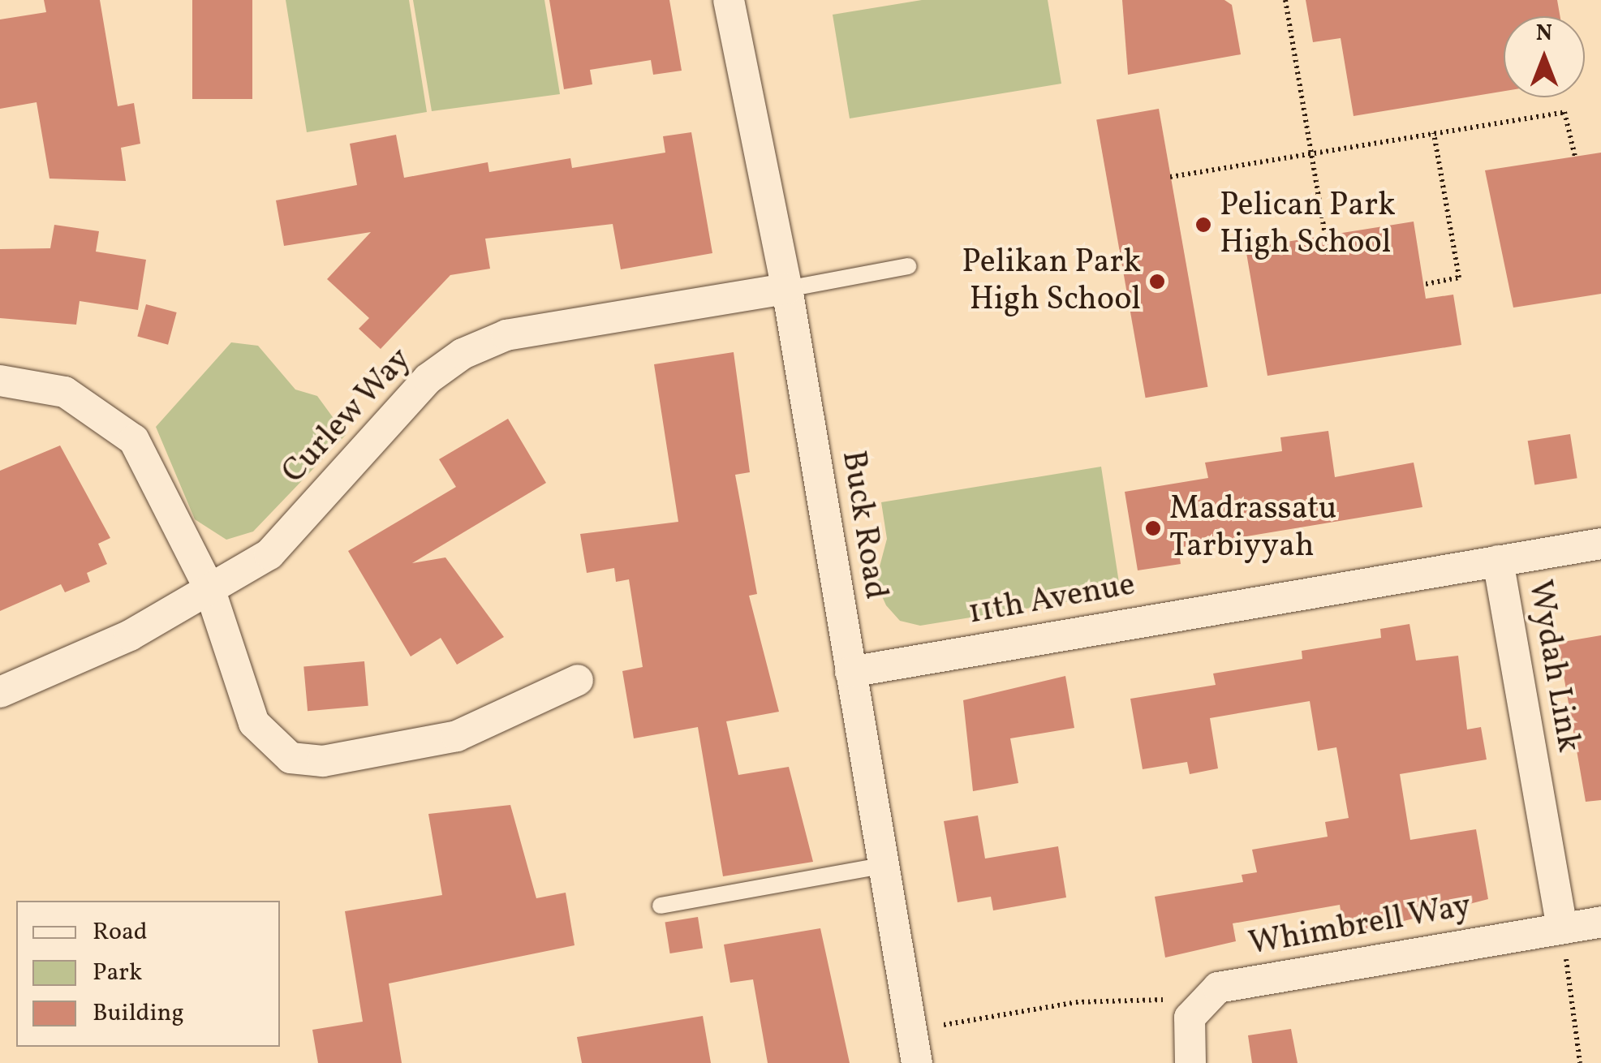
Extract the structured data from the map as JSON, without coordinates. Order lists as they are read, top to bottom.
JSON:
{
  "streets": {
    "street": [
      "Curlew Way",
      "Buck Road",
      "11th Avenue",
      "Wydah Link",
      "Whimbrell Way"
    ]
  },
  "crossings": [
    ["Curlew Way", "Buck Road"],
    ["Buck Road", "11th Avenue"],
    ["11th Avenue", "Wydah Link"],
    ["Wydah Link", "Whimbrell Way"]
  ],
  "places": ["Pelican Park High School", "Pelikan Park High School", "Madrassatu Tarbiyyah"],
  "legend": ["Road", "Park", "Building"],
  "north": "top"
}
